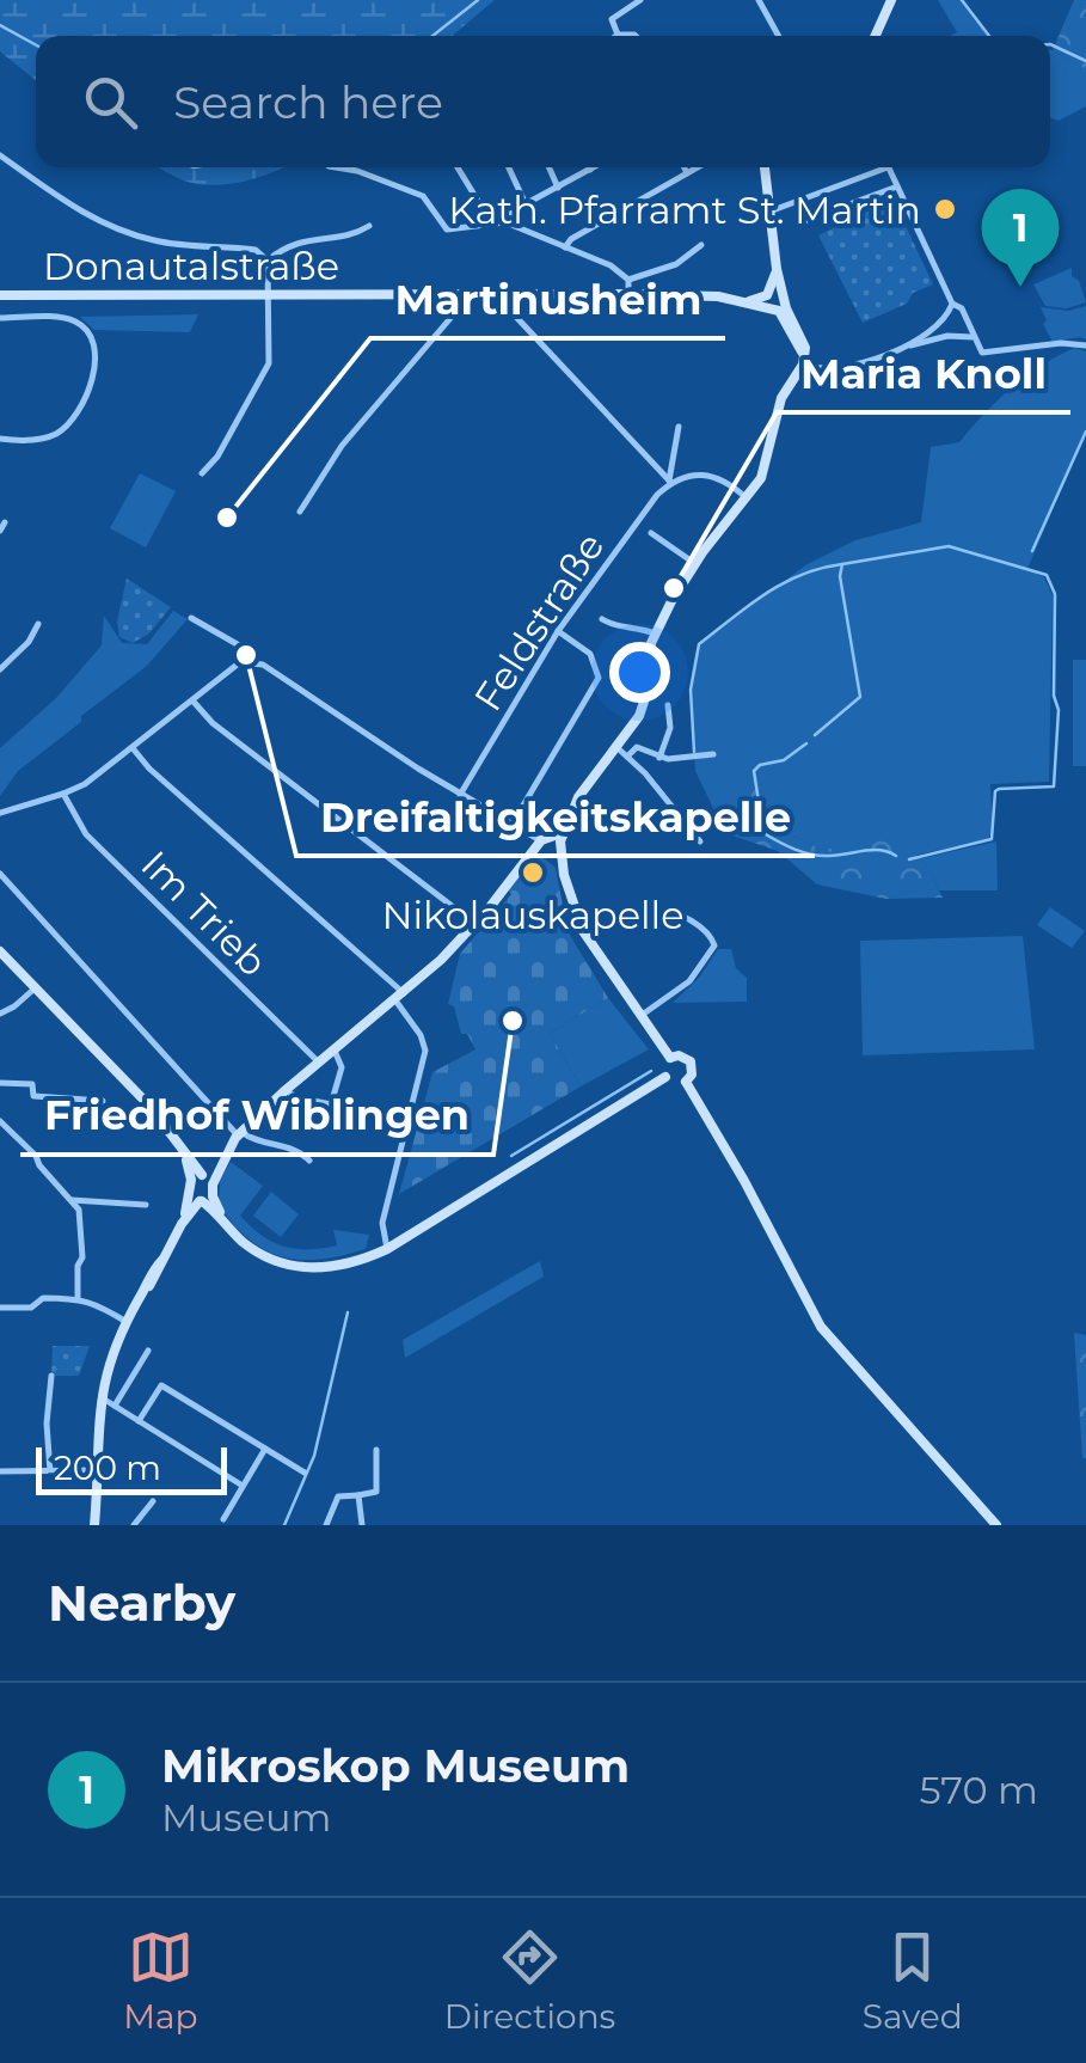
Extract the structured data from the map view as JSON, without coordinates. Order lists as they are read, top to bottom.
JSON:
{
  "streets": {
    "main road": ["Donautalstraße"],
    "street": ["Feldstraße", "Im Trieb"]
  },
  "places": [
    "Kath. Pfarramt St. Martin",
    "Martinusheim",
    "Maria Knoll",
    "Dreifaltigkeitskapelle",
    "Nikolauskapelle",
    "Friedhof Wiblingen"
  ],
  "scale_bar": "200 m",
  "page": {
    "search": "Search here",
    "pins": "1",
    "scale": "200 m",
    "heading": "Nearby",
    "list": [
      {
        "mark": "1",
        "name": "Mikroskop Museum",
        "note": "Museum",
        "value": "570 m"
      }
    ],
    "nav": ["Map", "Directions", "Saved"]
  }
}
